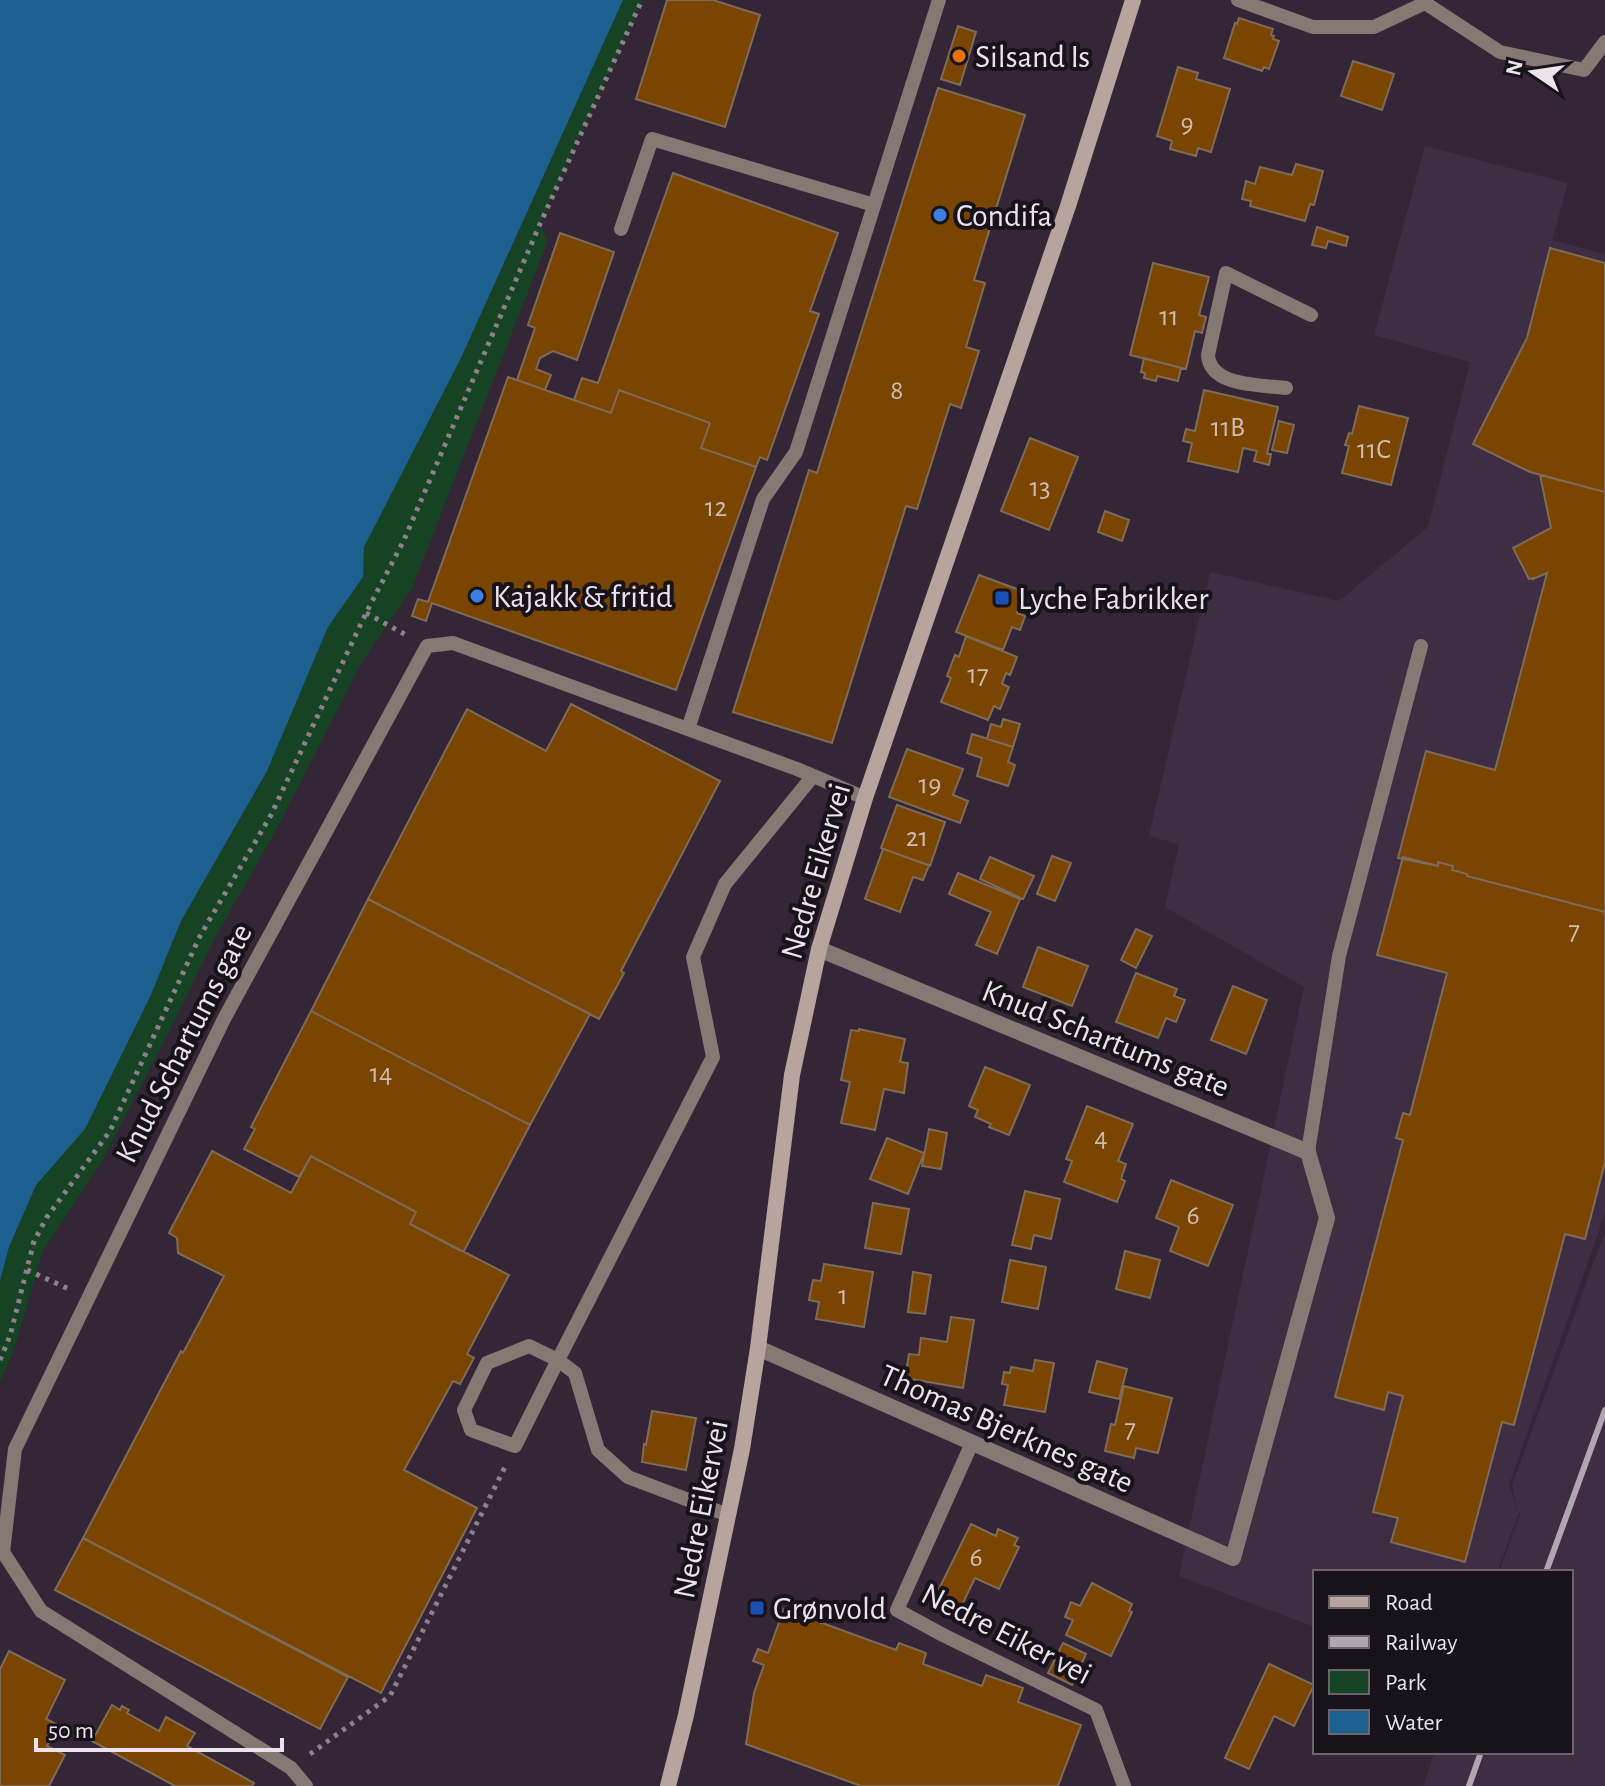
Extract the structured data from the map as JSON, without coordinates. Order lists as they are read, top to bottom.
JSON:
{
  "streets": {
    "main road": ["Nedre Eikervei"],
    "street": ["Knud Schartums gate", "Thomas Bjerknes gate"],
    "lane": ["Nedre Eiker vei"]
  },
  "crossings": [
    ["Nedre Eikervei", "Knud Schartums gate"],
    ["Nedre Eikervei", "Thomas Bjerknes gate"],
    ["Knud Schartums gate", "Thomas Bjerknes gate"],
    ["Thomas Bjerknes gate", "Nedre Eiker vei"]
  ],
  "places": {
    "other": ["Silsand Is", "Condifa", "Kajakk & fritid"],
    "transit": ["Lyche Fabrikker", "Grønvold"]
  },
  "house_numbers": [
    "9",
    "11",
    "8",
    "11B",
    "11C",
    "13",
    "12",
    "17",
    "19",
    "21",
    "7",
    "14",
    "4",
    "6",
    "1",
    "7",
    "6"
  ],
  "legend": [
    "Road",
    "Railway",
    "Park",
    "Water"
  ],
  "scale_bar": "50 m",
  "north": "left"
}
